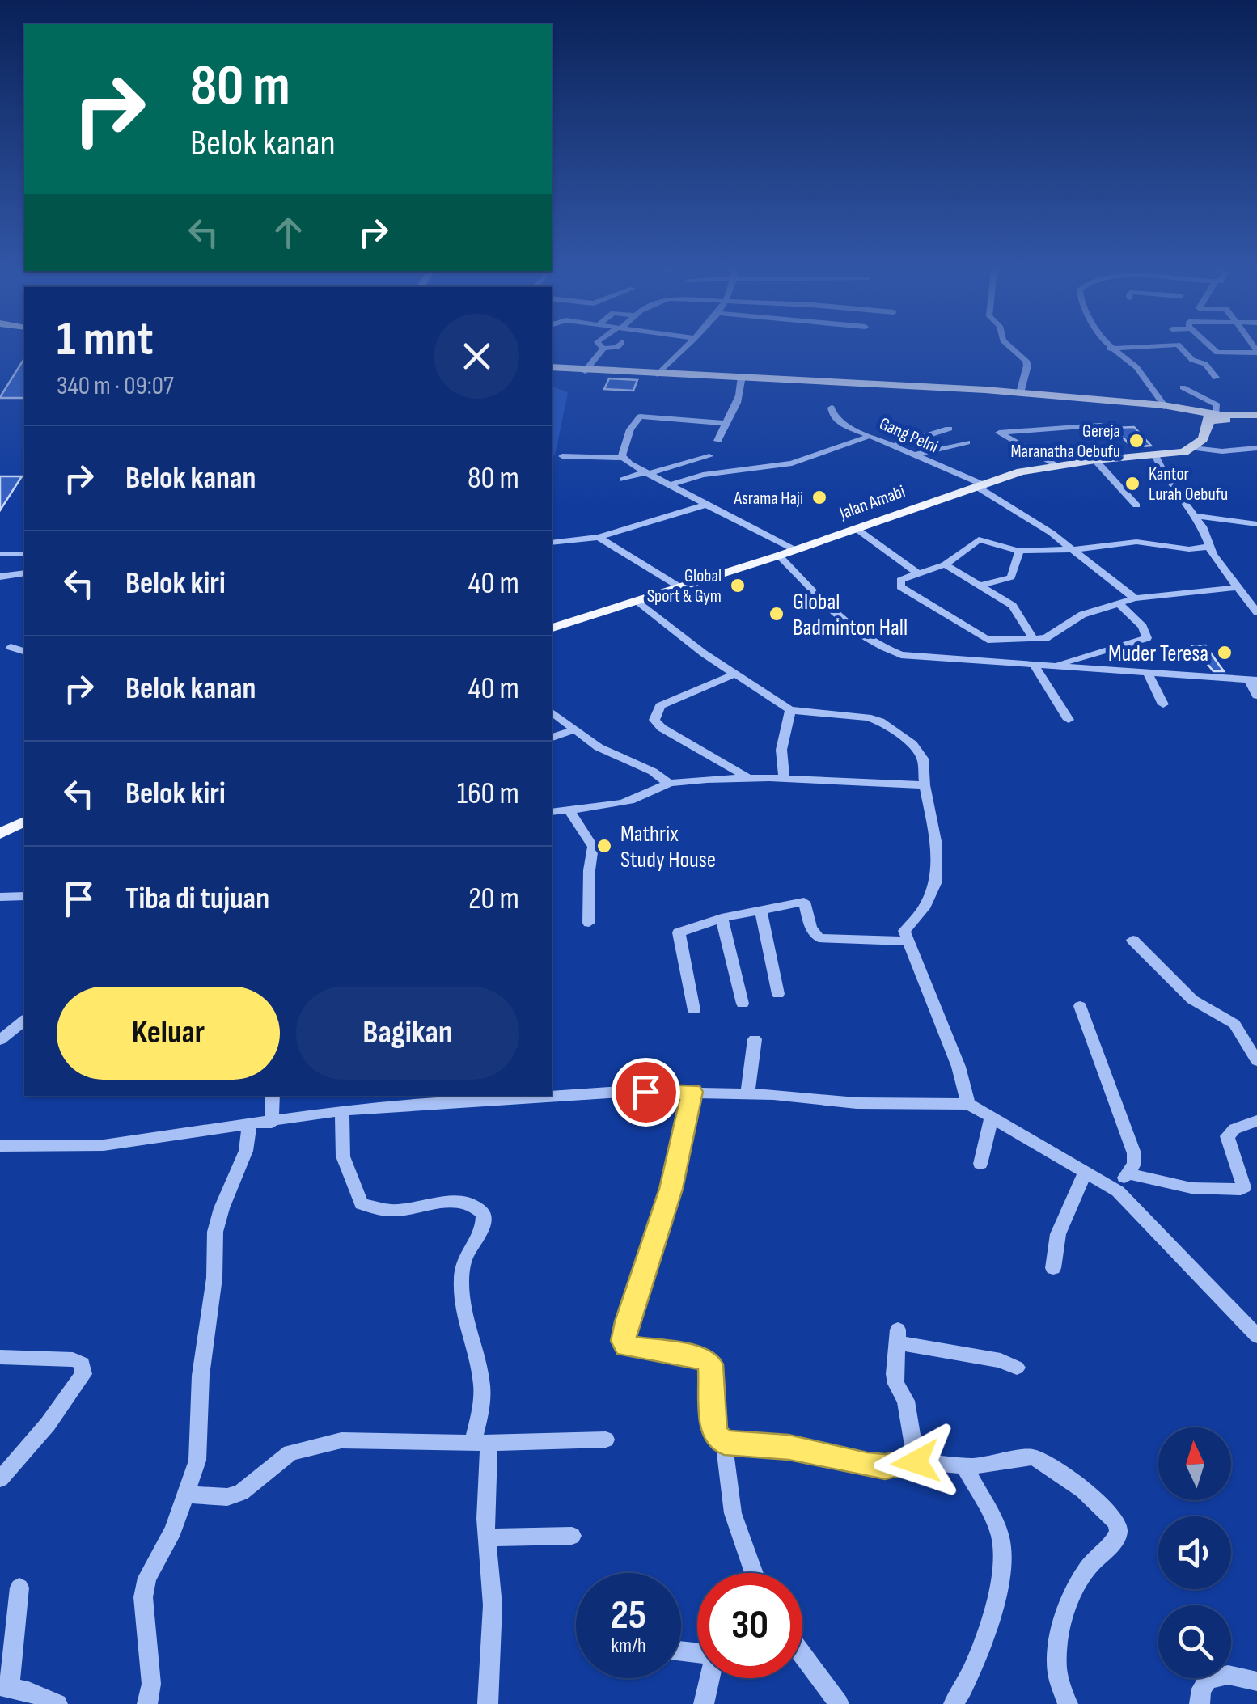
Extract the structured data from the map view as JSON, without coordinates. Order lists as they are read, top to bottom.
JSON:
{
  "streets": {
    "main road": ["Jalan Amabi"],
    "street": ["Gang Pelni"]
  },
  "crossings": [
    ["Gang Pelni", "Jalan Amabi"]
  ],
  "places": [
    "Gereja Maranatha Oebufu",
    "Kantor Lurah Oebufu",
    "Asrama Haji",
    "Global Sport & Gym",
    "Global Badminton Hall",
    "Muder Teresa",
    "Mathrix Study House"
  ],
  "north": "top",
  "page": {
    "turn": ["80 m", "Belok kanan"],
    "heading": ["1 mnt", "340 m · 09:07"],
    "list": [
      {
        "name": "Belok kanan",
        "value": "80 m"
      },
      {
        "name": "Belok kiri",
        "value": "40 m"
      },
      {
        "name": "Belok kanan",
        "value": "40 m"
      },
      {
        "name": "Belok kiri",
        "value": "160 m"
      },
      {
        "name": "Tiba di tujuan",
        "value": "20 m"
      }
    ],
    "buttons": ["Keluar", "Bagikan"],
    "speed": "25 km/h",
    "limit": "30"
  }
}
